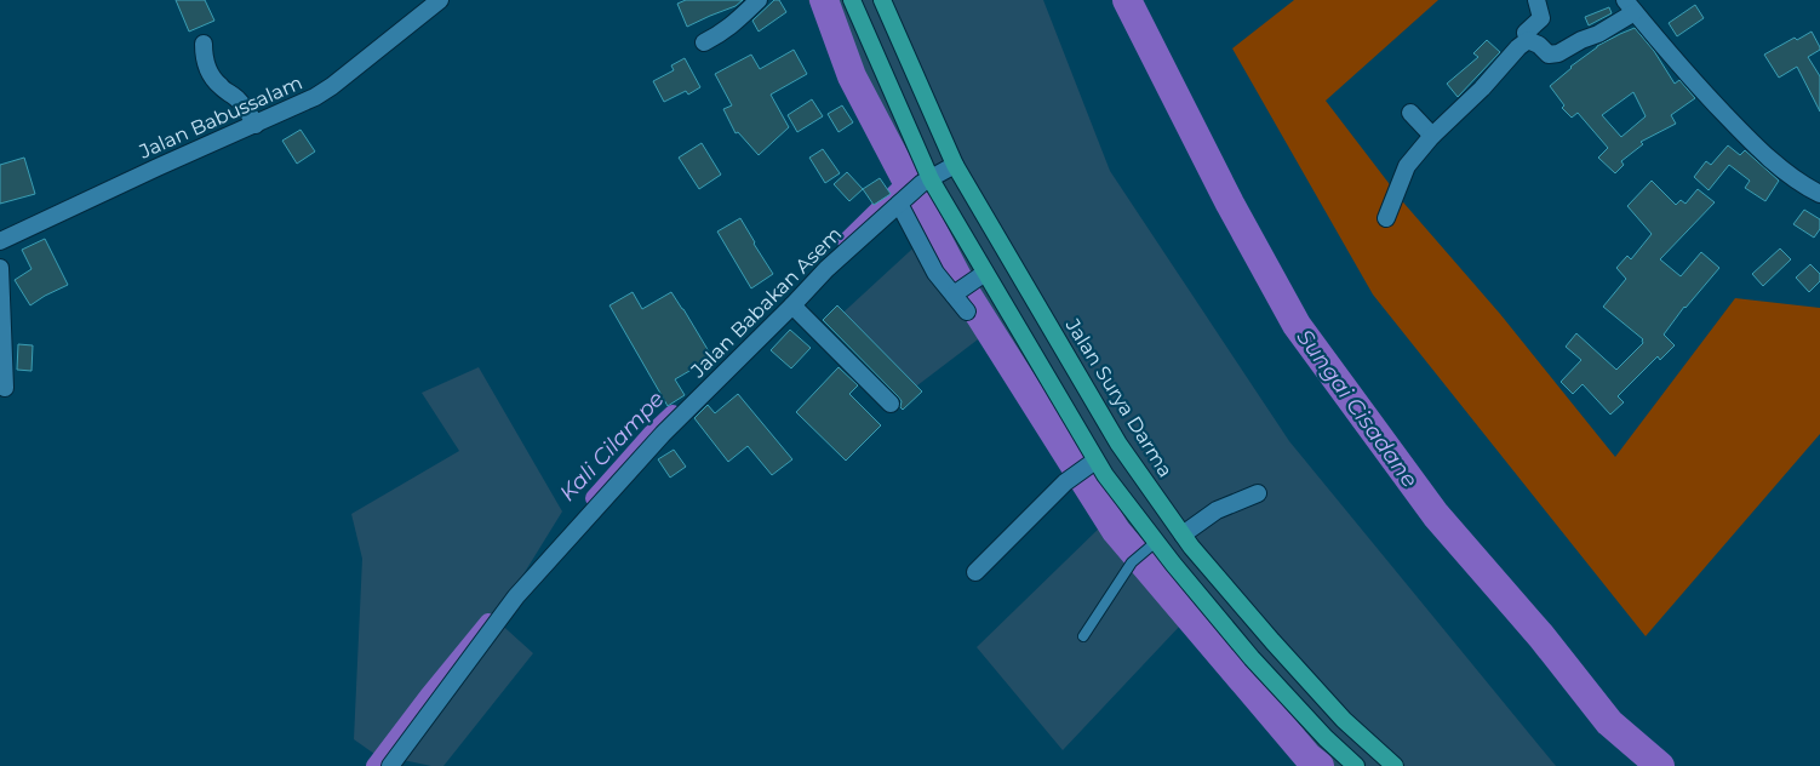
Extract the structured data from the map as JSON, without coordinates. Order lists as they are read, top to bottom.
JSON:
{
  "streets": {
    "main road": ["Jalan Surya Darma"],
    "street": ["Jalan Babussalam", "Jalan Babakan Asem"]
  },
  "crossings": [
    ["Jalan Babakan Asem", "Jalan Surya Darma"]
  ],
  "water": ["Sungai Cisadane", "Kali Cilampe"]
}
